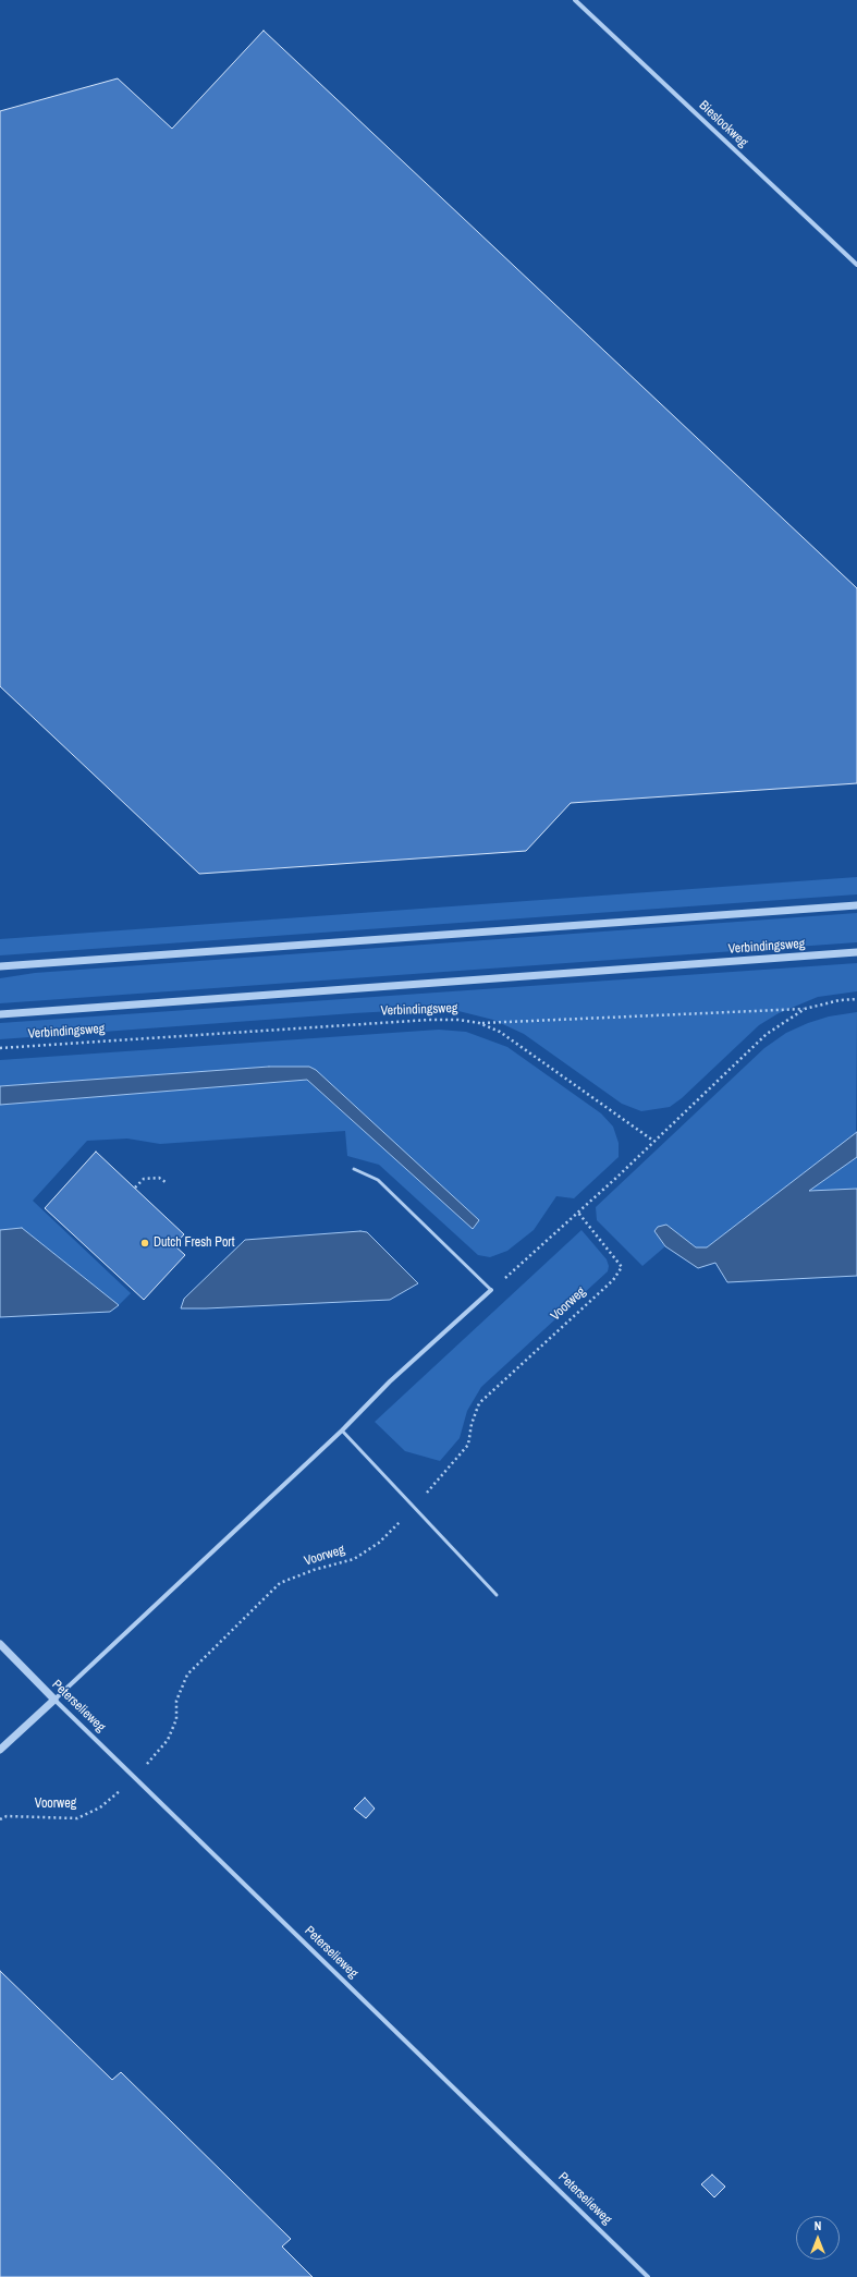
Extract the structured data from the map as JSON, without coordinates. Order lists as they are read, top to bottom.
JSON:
{
  "streets": {
    "street": ["Bieslookweg", "Verbindingsweg", "Peterselieweg"],
    "path": ["Voorweg"]
  },
  "crossings": [
    ["Voorweg", "Peterselieweg"]
  ],
  "places": ["Dutch Fresh Port"],
  "north": "top"
}
